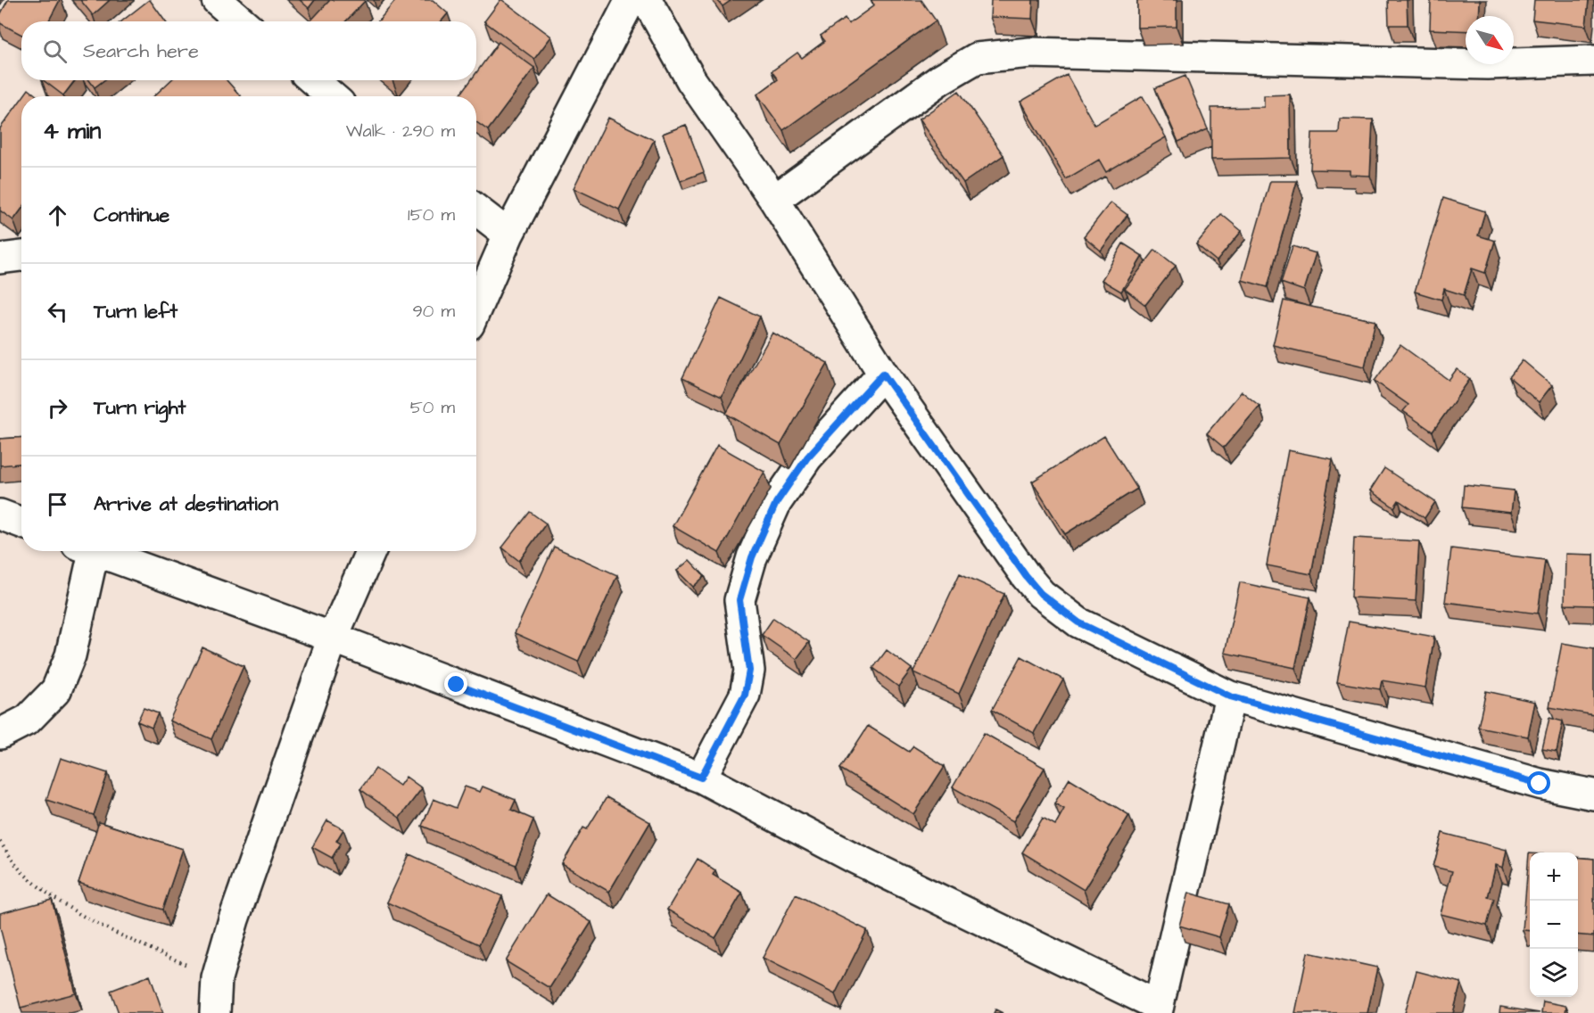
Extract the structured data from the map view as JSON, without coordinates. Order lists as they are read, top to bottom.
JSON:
{
  "north": "bottom right",
  "page": {
    "search": "Search here",
    "heading": ["4 min", "Walk · 290 m"],
    "list": [
      ["Continue", "150 m"],
      ["Turn left", "90 m"],
      ["Turn right", "50 m"],
      "Arrive at destination"
    ],
    "map_buttons": ["+", "−"]
  }
}
